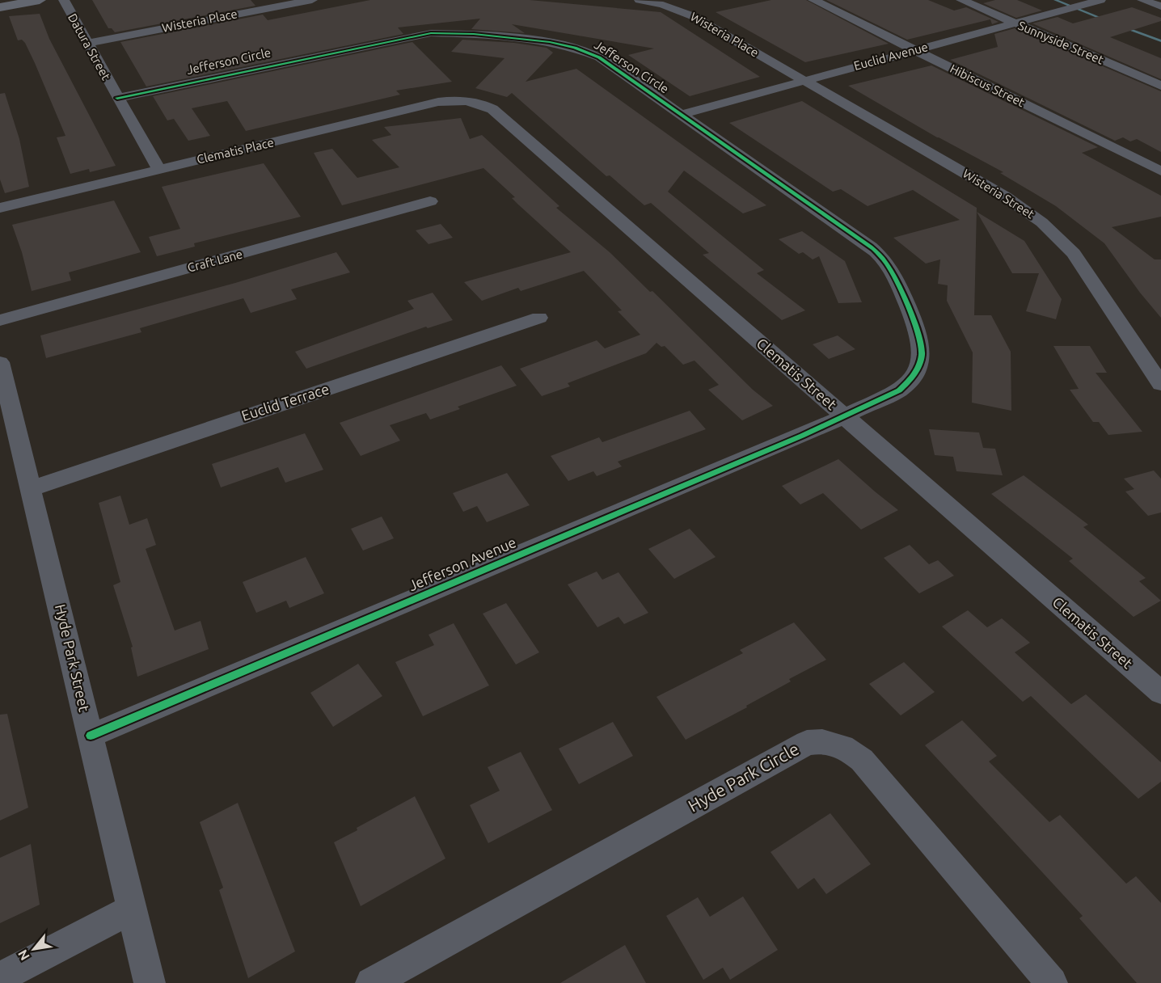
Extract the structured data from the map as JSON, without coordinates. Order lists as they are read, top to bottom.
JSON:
{
  "streets": {
    "street": [
      "Wisteria Place",
      "Sunnyside Street",
      "Datura Street",
      "Euclid Avenue",
      "Jefferson Circle",
      "Hibiscus Street",
      "Clematis Place",
      "Wisteria Street",
      "Craft Lane",
      "Clematis Street",
      "Euclid Terrace",
      "Jefferson Avenue",
      "Hyde Park Street",
      "Hyde Park Circle"
    ]
  },
  "crossings": [
    ["Wisteria Place", "Datura Street"],
    ["Wisteria Place", "Euclid Avenue"],
    ["Wisteria Place", "Wisteria Street"],
    ["Sunnyside Street", "Euclid Avenue"],
    ["Datura Street", "Jefferson Circle"],
    ["Datura Street", "Clematis Place"],
    ["Euclid Avenue", "Jefferson Circle"],
    ["Euclid Avenue", "Hibiscus Street"],
    ["Euclid Avenue", "Wisteria Street"],
    ["Jefferson Circle", "Clematis Street"],
    ["Jefferson Circle", "Jefferson Avenue"],
    ["Clematis Place", "Clematis Street"],
    ["Clematis Street", "Jefferson Avenue"],
    ["Euclid Terrace", "Hyde Park Street"],
    ["Jefferson Avenue", "Hyde Park Street"]
  ],
  "north": "bottom left"
}
